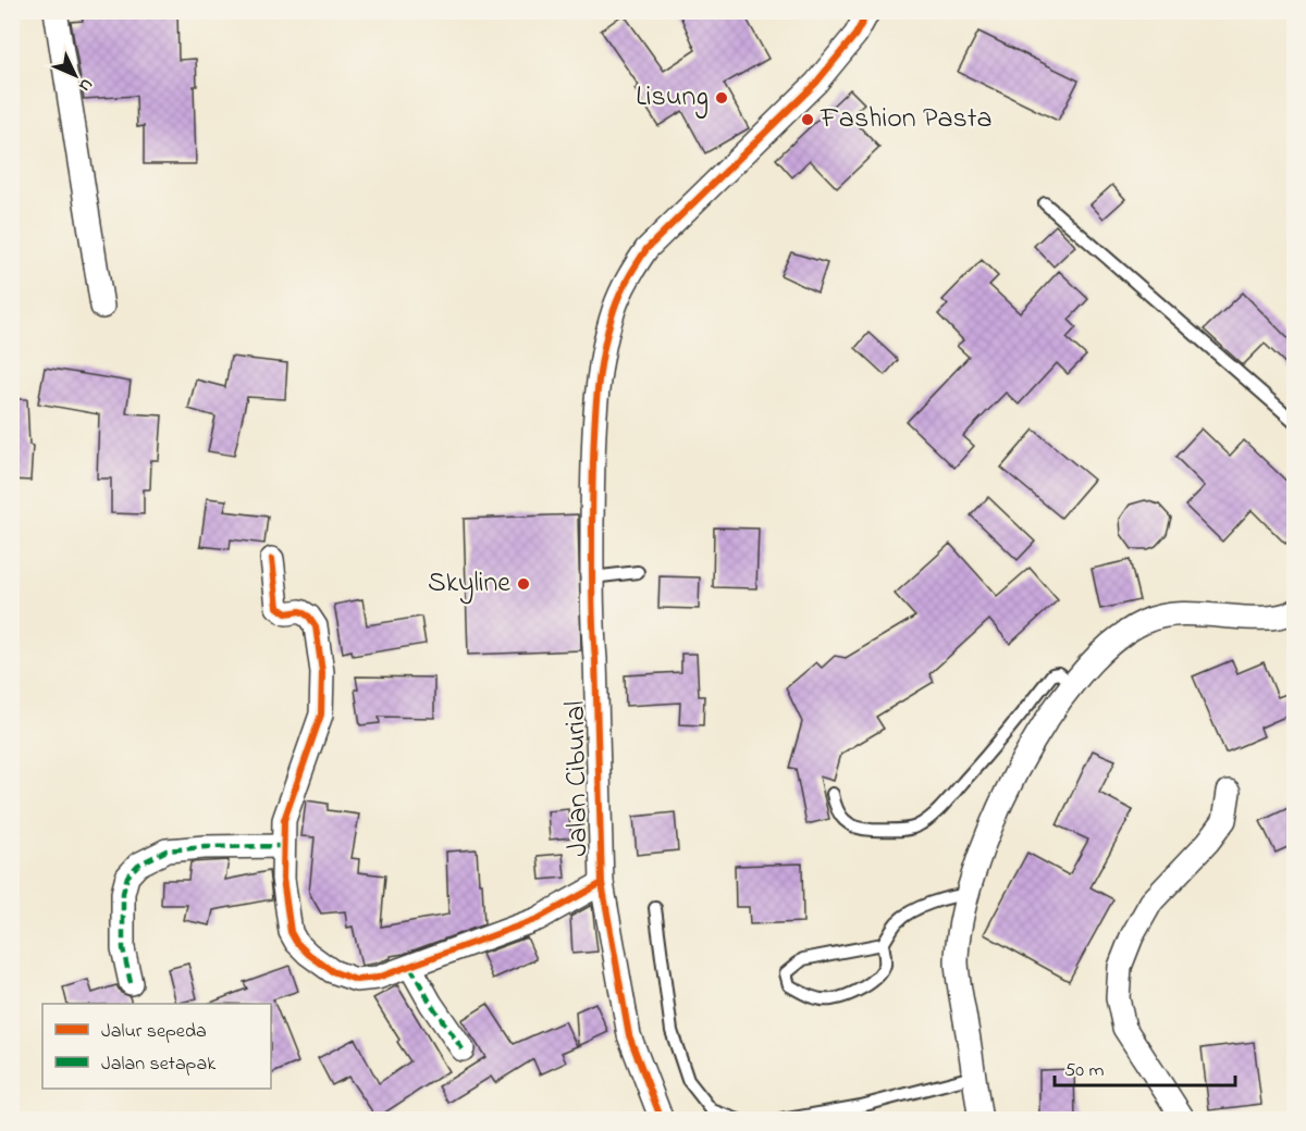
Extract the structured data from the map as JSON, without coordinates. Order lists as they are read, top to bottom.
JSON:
{
  "streets": {
    "street": ["Jalan Ciburial"]
  },
  "places": ["Lisung", "Fashion Pasta", "Skyline"],
  "legend": ["Jalur sepeda", "Jalan setapak"],
  "scale_bar": "50 m",
  "north": "bottom right"
}
